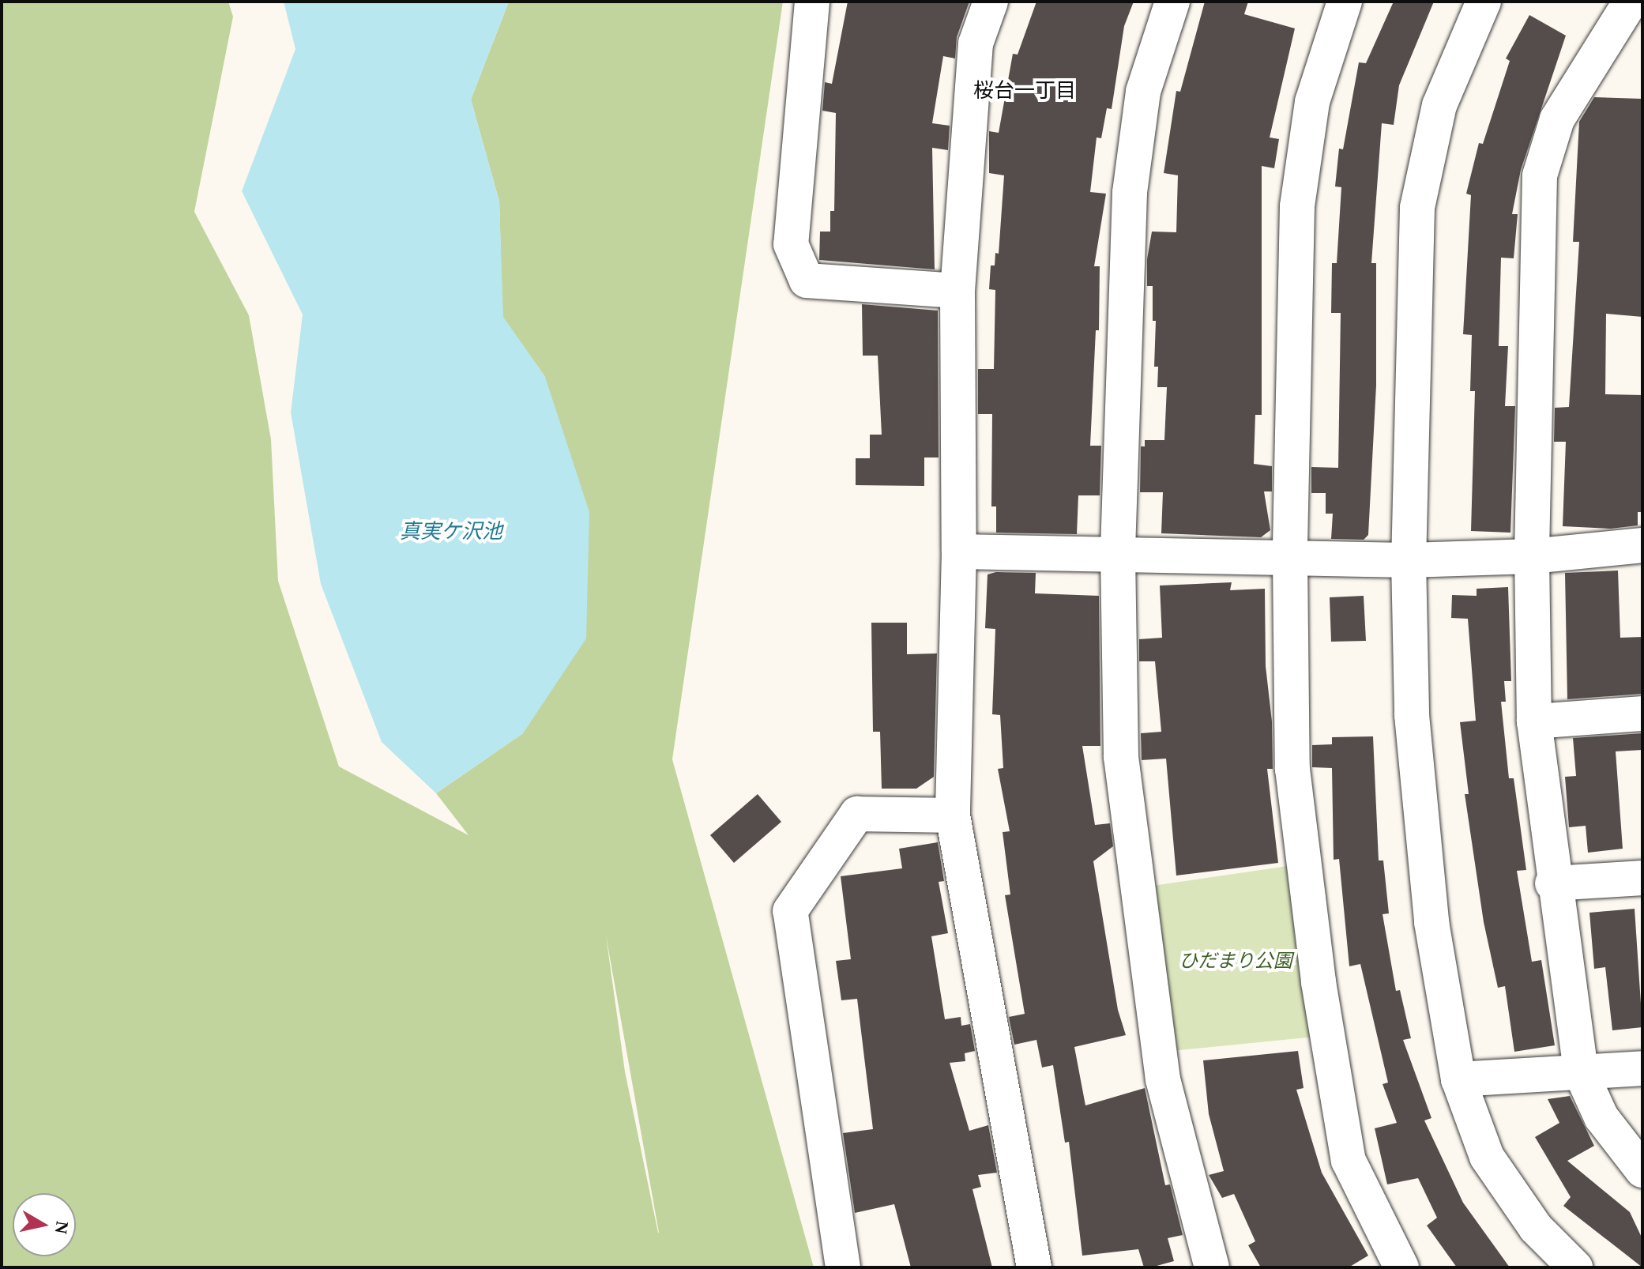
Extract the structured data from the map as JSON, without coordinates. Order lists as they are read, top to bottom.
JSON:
{
  "districts": ["桜台一丁目"],
  "water": ["真実ケ沢池"],
  "parks": ["ひだまり公園"],
  "north": "right"
}
